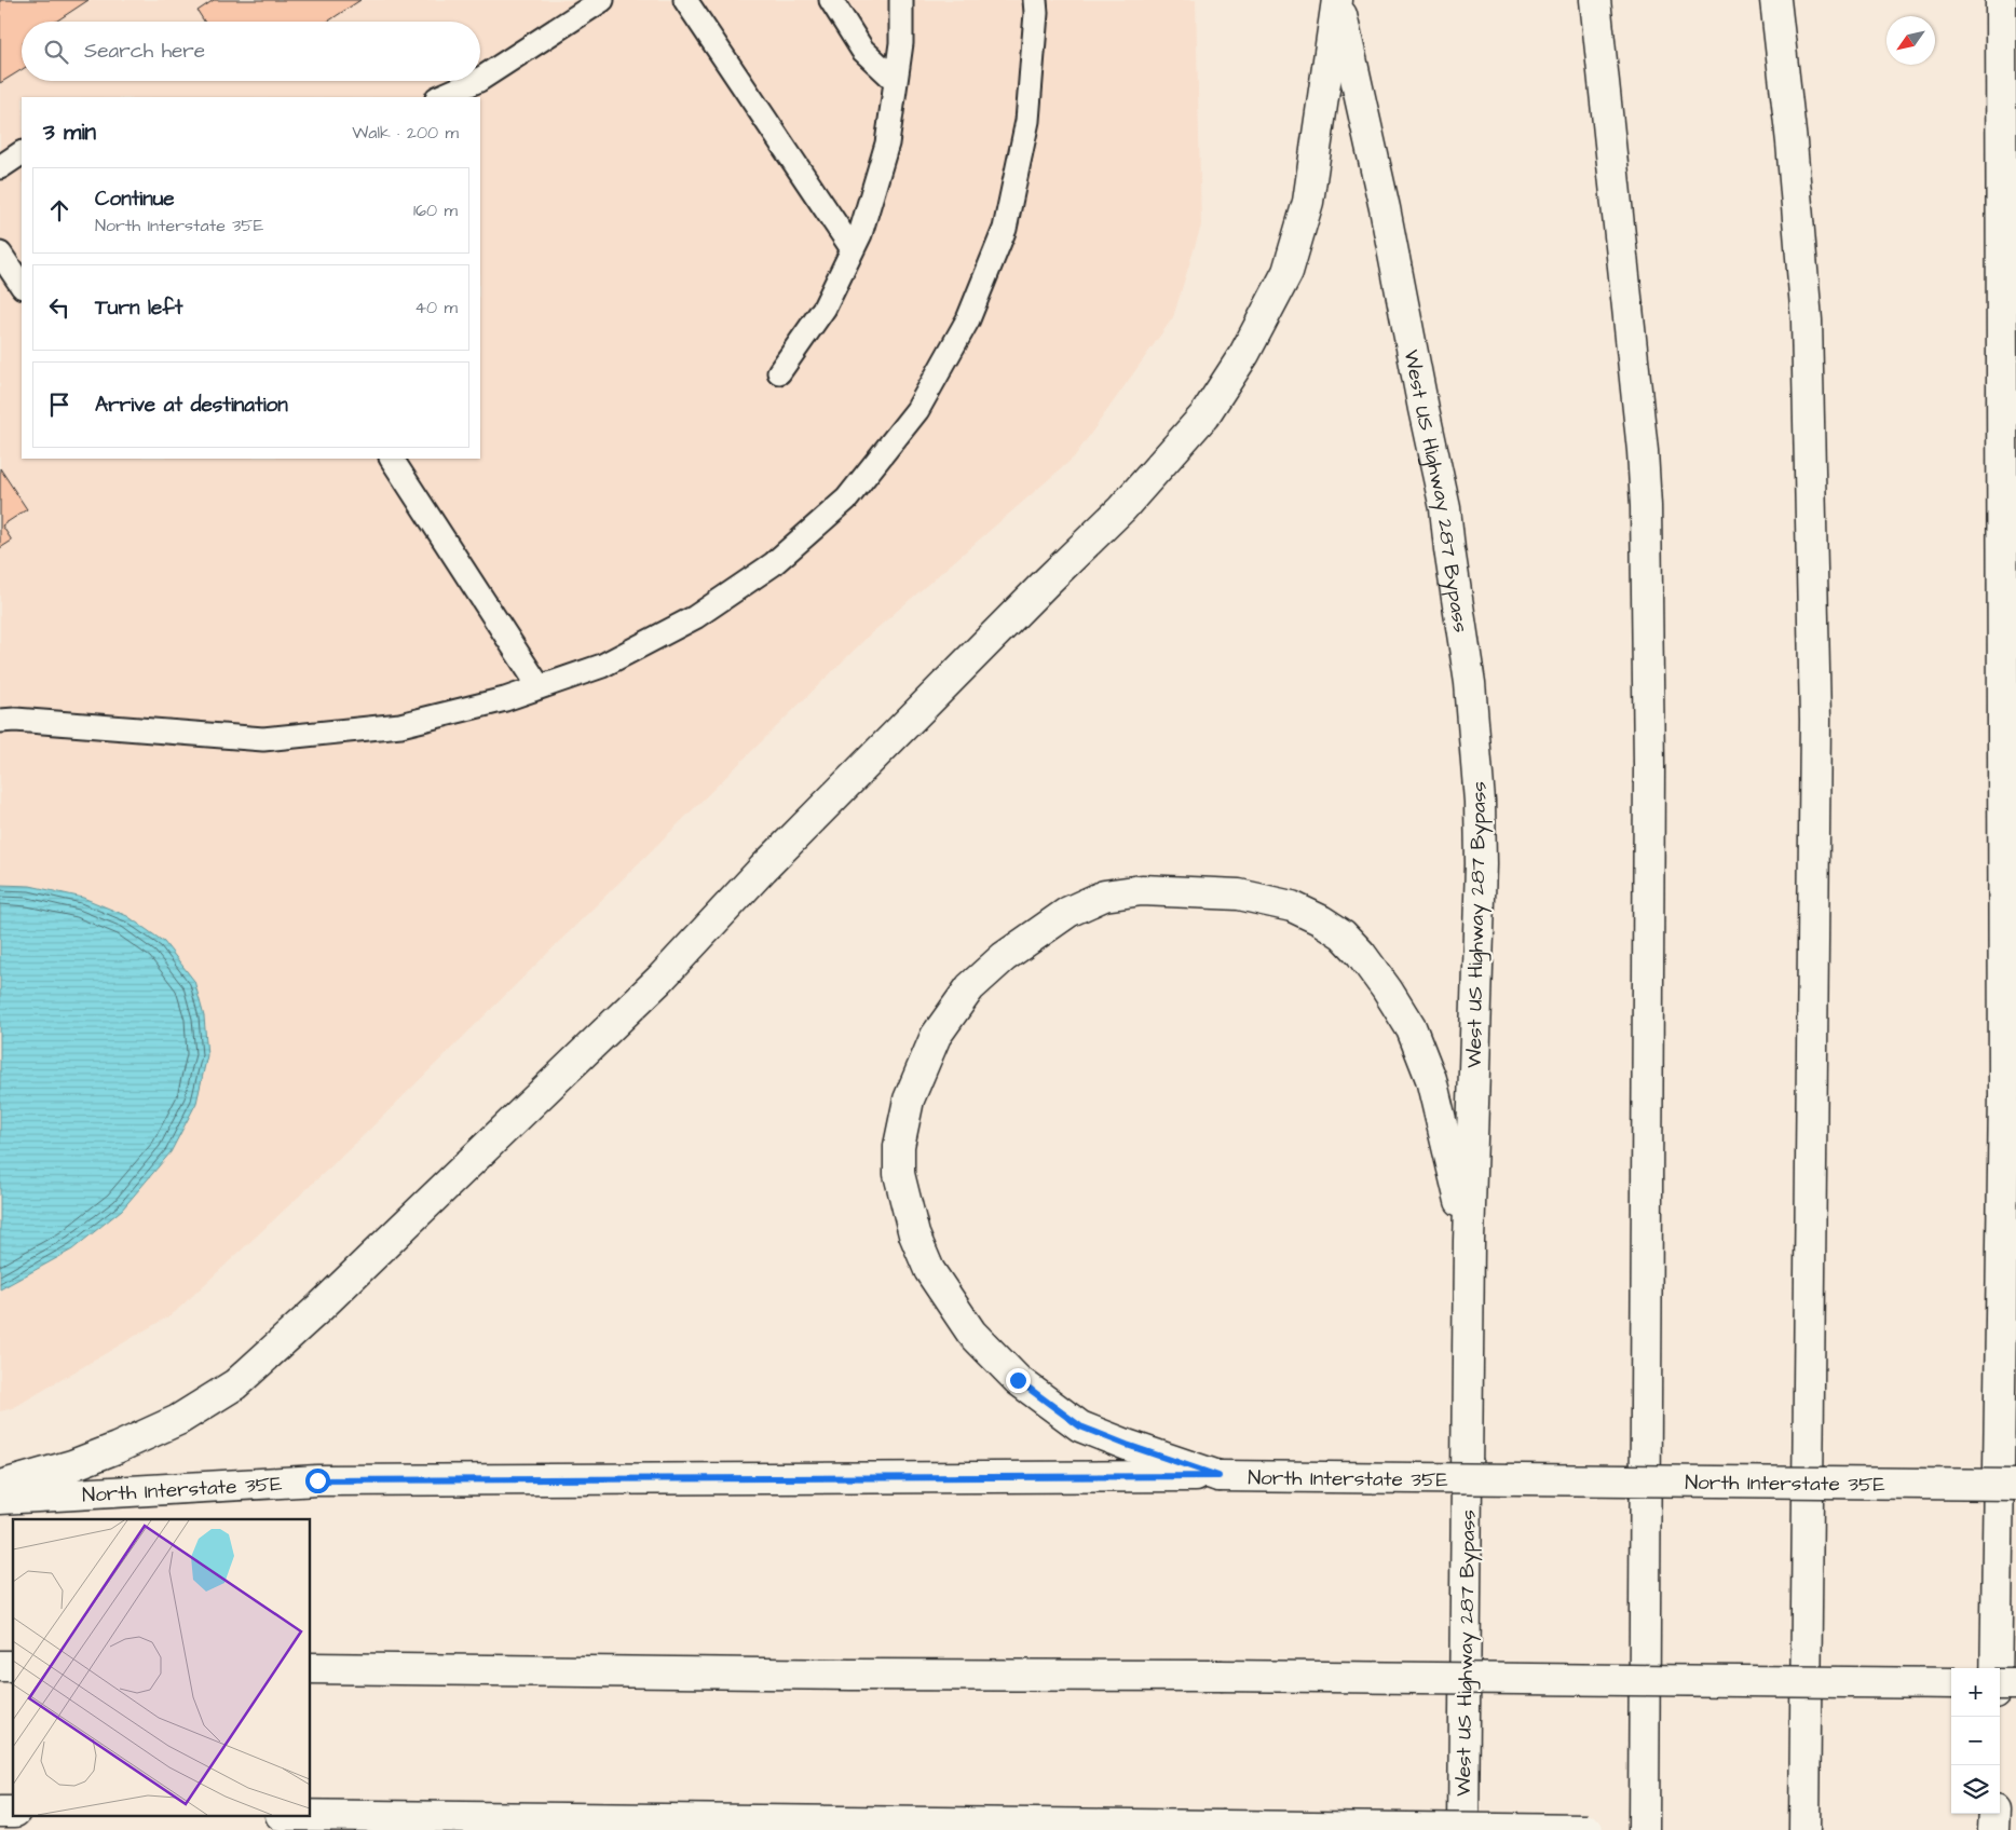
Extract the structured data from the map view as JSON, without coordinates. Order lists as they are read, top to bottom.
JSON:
{
  "streets": {
    "main road": ["West US Highway 287 Bypass", "North Interstate 35E"]
  },
  "north": "bottom left",
  "page": {
    "search": "Search here",
    "heading": ["3 min", "Walk · 200 m"],
    "list": [
      ["Continue", "North Interstate 35E", "160 m"],
      ["Turn left", "40 m"],
      "Arrive at destination"
    ],
    "map_buttons": ["+", "−"]
  }
}
